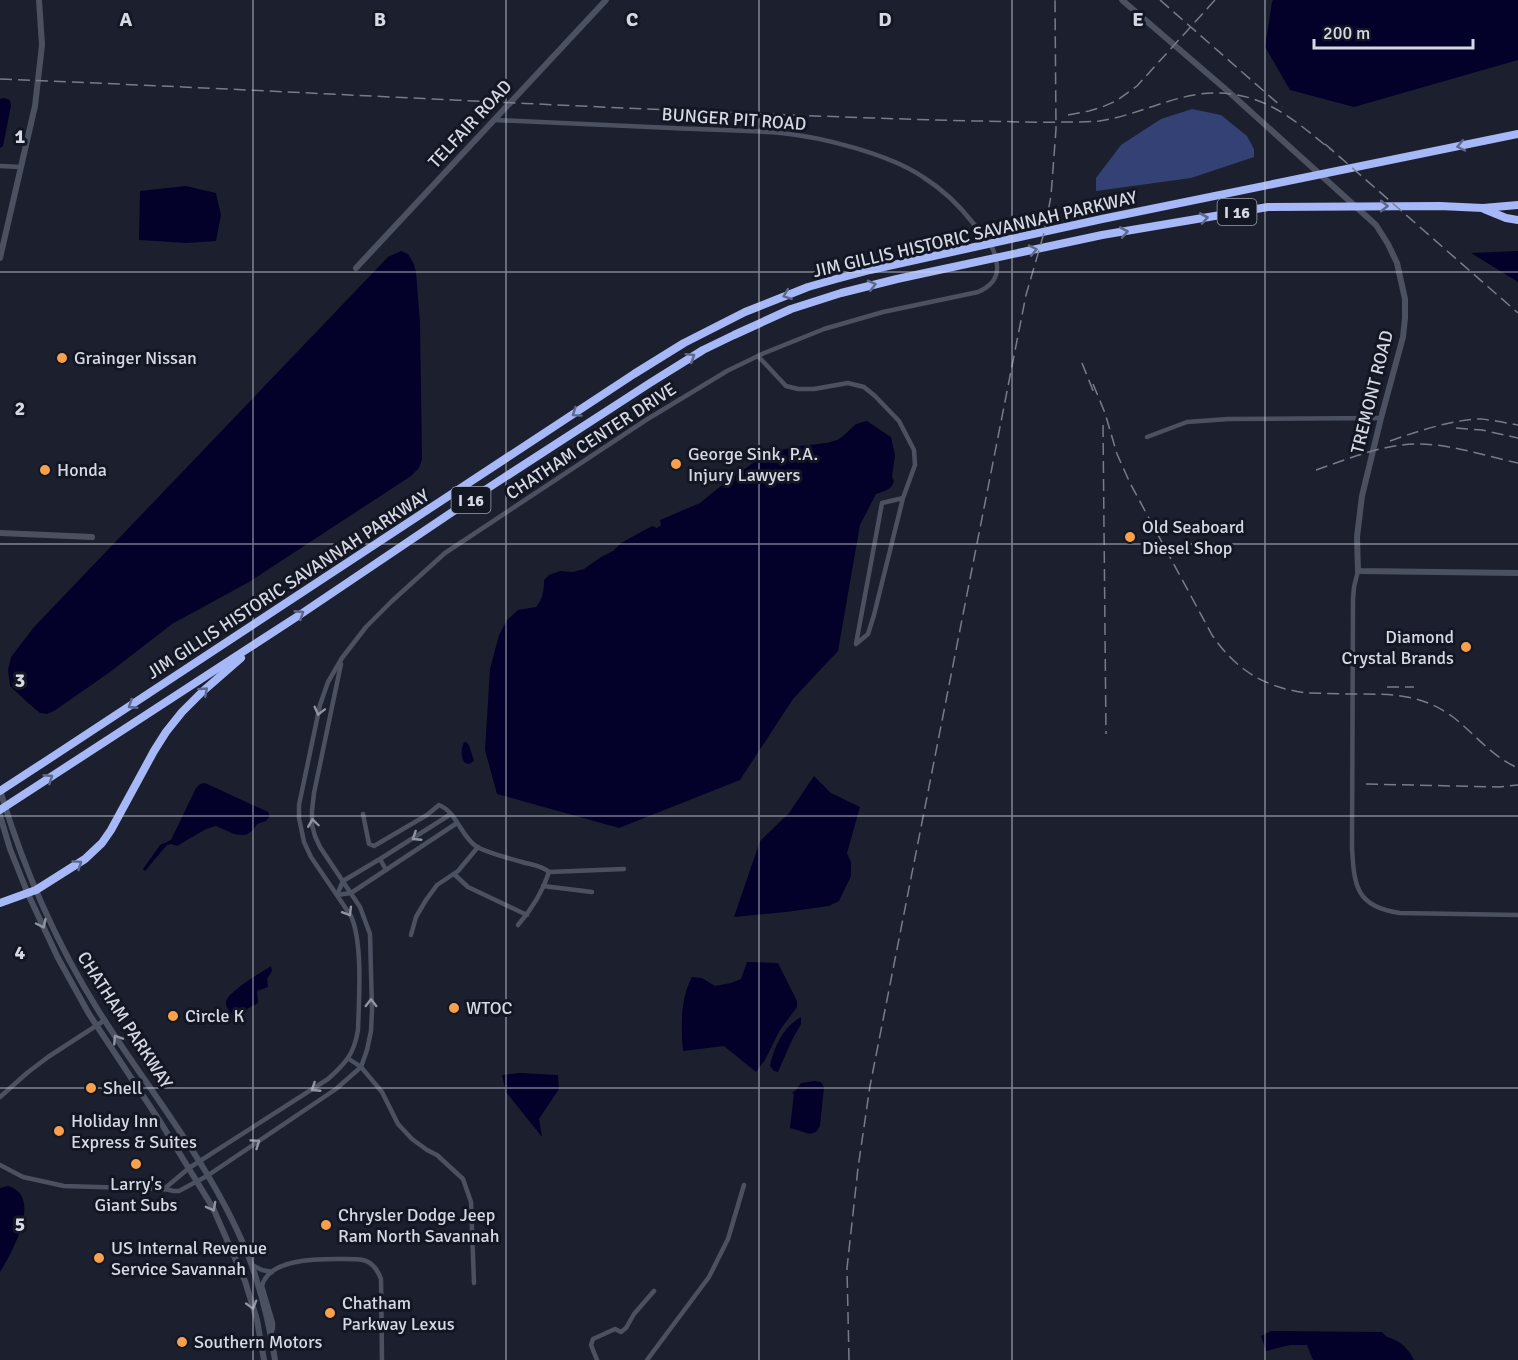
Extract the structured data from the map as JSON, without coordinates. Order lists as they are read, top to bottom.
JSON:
{
  "streets": {
    "highway": ["I 16", "JIM GILLIS HISTORIC SAVANNAH PARKWAY"],
    "main road": ["TELFAIR ROAD", "TREMONT ROAD", "CHATHAM PARKWAY"],
    "street": ["BUNGER PIT ROAD", "CHATHAM CENTER DRIVE"]
  },
  "crossings": [
    ["BUNGER PIT ROAD", "TELFAIR ROAD"],
    ["BUNGER PIT ROAD", "CHATHAM CENTER DRIVE"],
    ["JIM GILLIS HISTORIC SAVANNAH PARKWAY", "CHATHAM PARKWAY"],
    ["CHATHAM CENTER DRIVE", "CHATHAM PARKWAY"]
  ],
  "places": [
    "Grainger Nissan",
    "George Sink, P.A. Injury Lawyers",
    "Honda",
    "Old Seaboard Diesel Shop",
    "Diamond Crystal Brands",
    "WTOC",
    "Circle K",
    "Shell",
    "Holiday Inn Express & Suites",
    "Larry's Giant Subs",
    "Chrysler Dodge Jeep Ram North Savannah",
    "US Internal Revenue Service Savannah",
    "Chatham Parkway Lexus",
    "Southern Motors"
  ],
  "scale_bar": "200 m",
  "grid": {
    "columns": [
      "A",
      "B",
      "C",
      "D",
      "E"
    ],
    "rows": [
      "1",
      "2",
      "3",
      "4",
      "5"
    ]
  }
}
